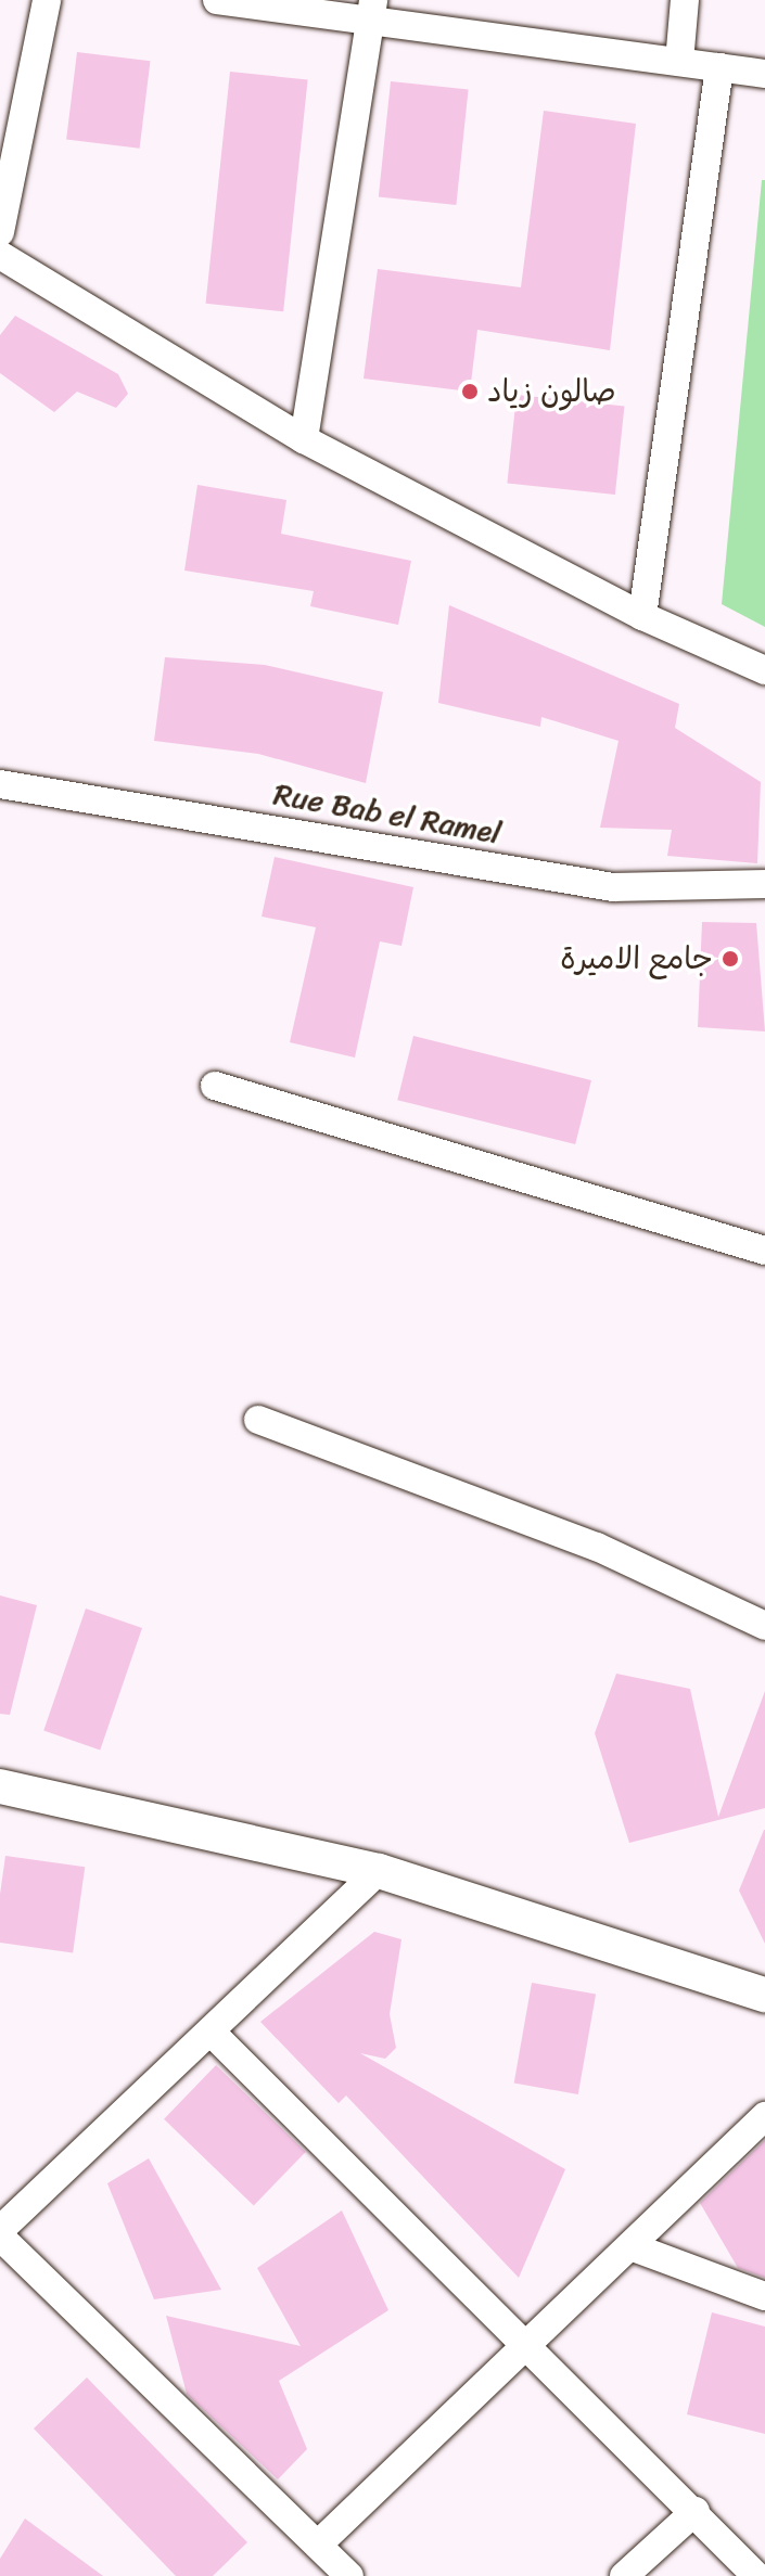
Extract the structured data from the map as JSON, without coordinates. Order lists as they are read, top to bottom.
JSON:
{
  "streets": {
    "street": ["Rue Bab el Ramel"]
  },
  "places": ["صالون زياد", "جامع الاميرة"]
}
